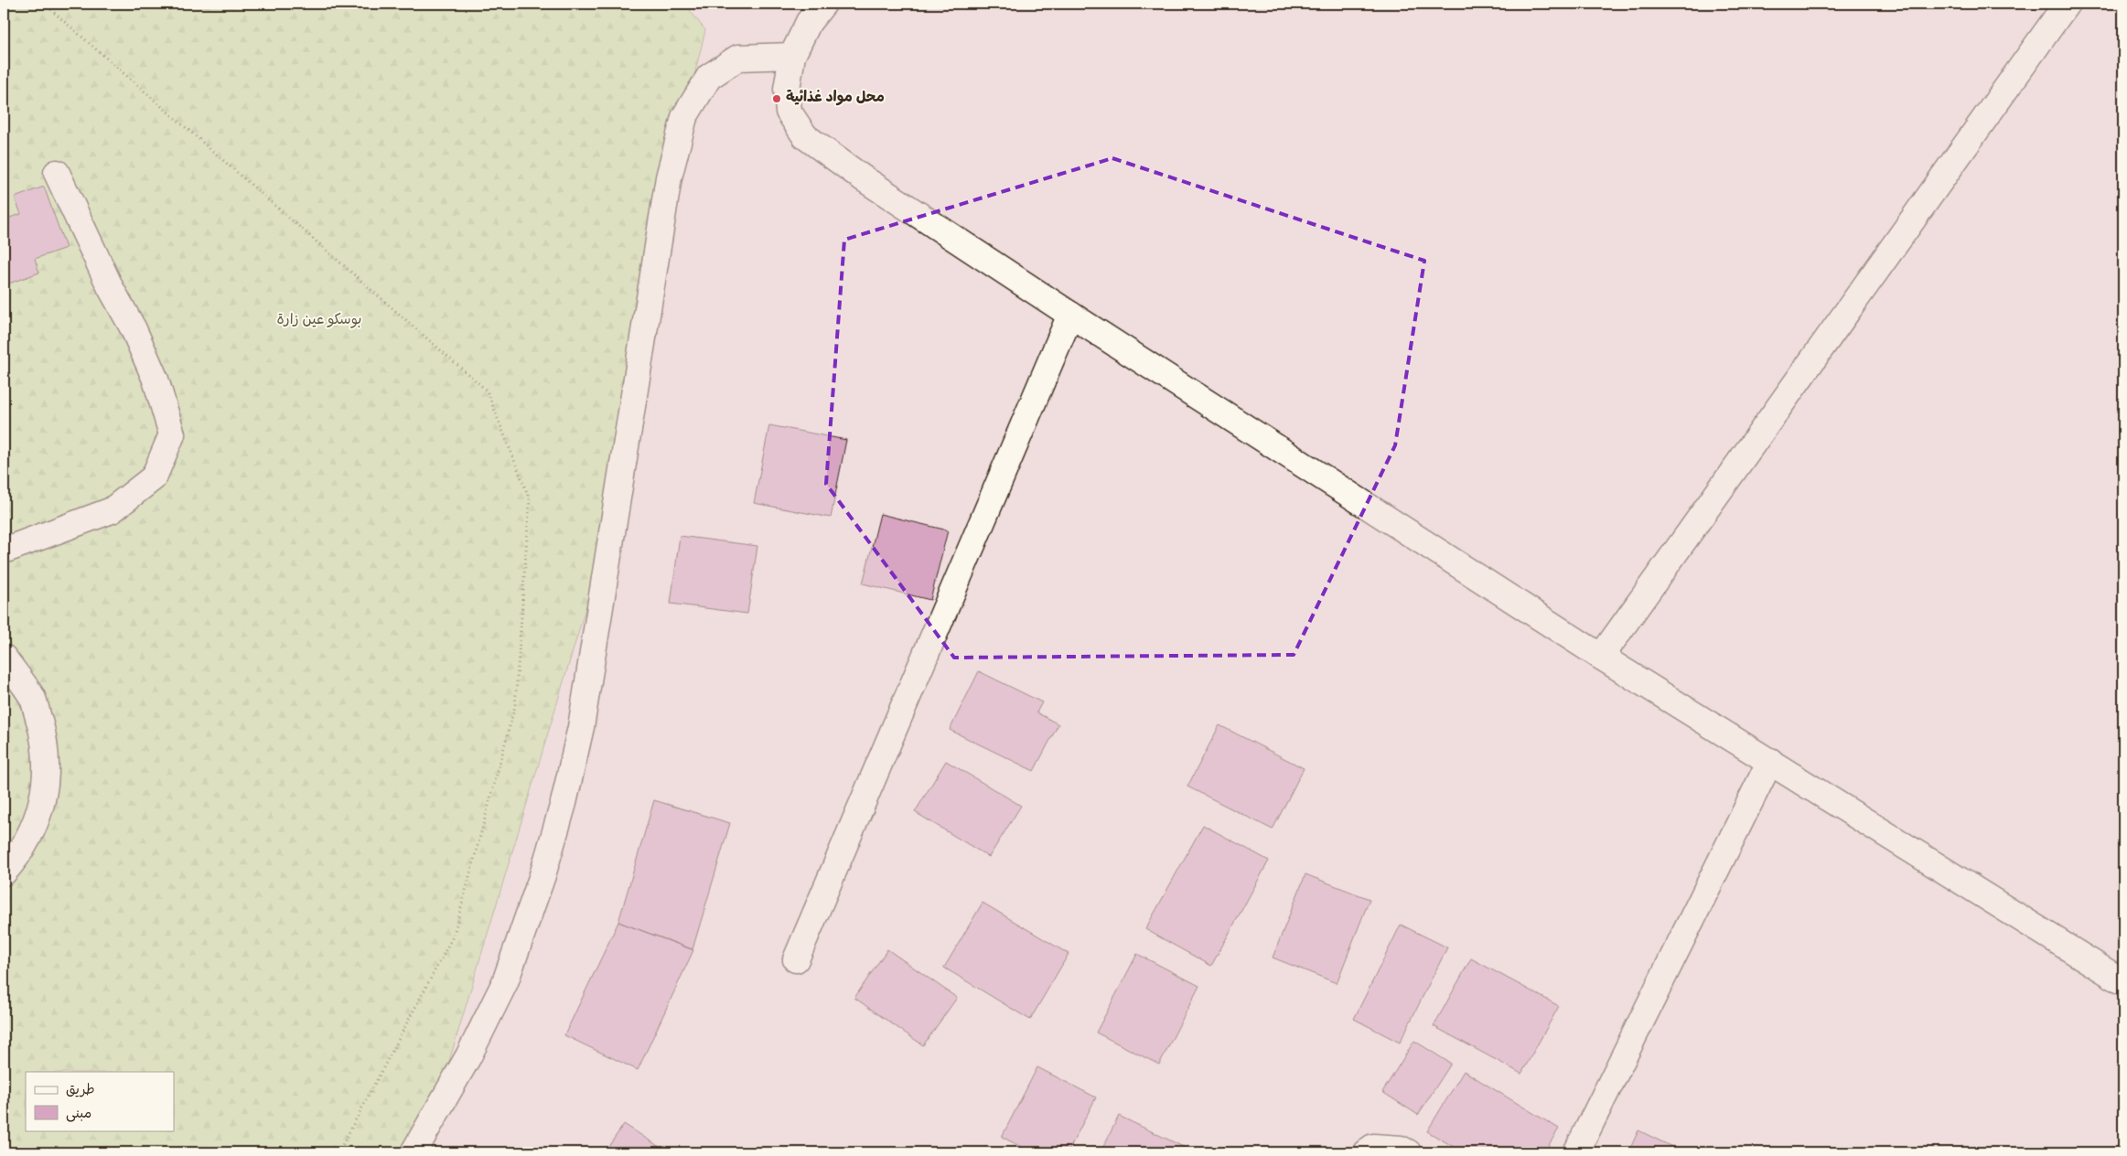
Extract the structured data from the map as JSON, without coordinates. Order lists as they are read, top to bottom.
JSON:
{
  "parks": ["بوسكو عين زارة"],
  "places": ["محل مواد غذائية"],
  "legend": ["طريق", "مبنى"]
}
